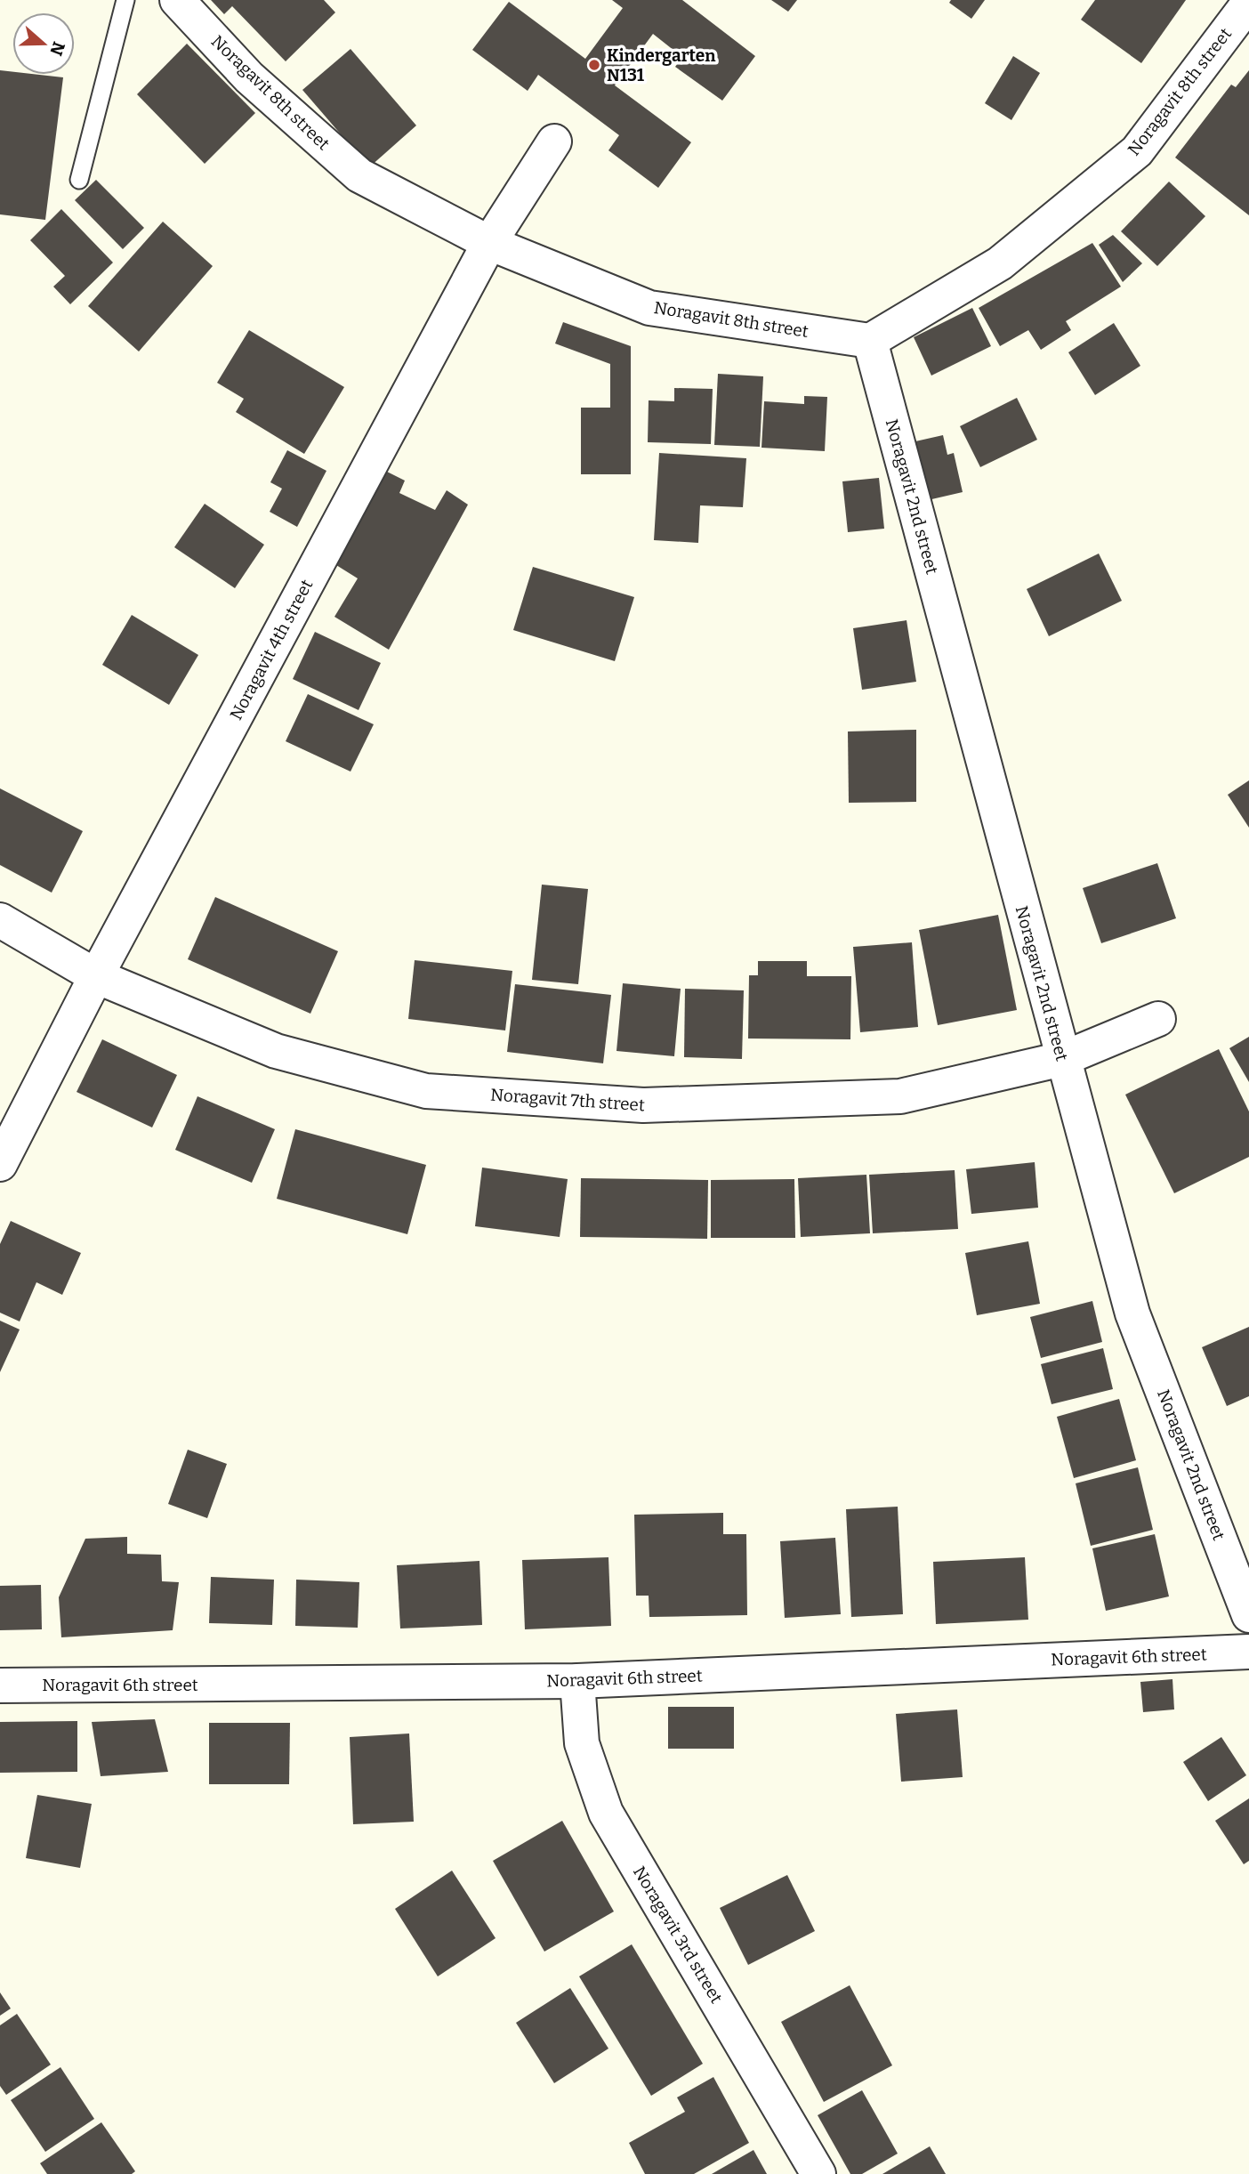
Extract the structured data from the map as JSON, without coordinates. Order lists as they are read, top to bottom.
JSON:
{
  "streets": {
    "street": [
      "Noragavit 8th street",
      "Noragavit 2nd street",
      "Noragavit 4th street",
      "Noragavit 7th street",
      "Noragavit 6th street",
      "Noragavit 3rd street"
    ]
  },
  "crossings": [
    ["Noragavit 8th street", "Noragavit 2nd street"],
    ["Noragavit 8th street", "Noragavit 4th street"],
    ["Noragavit 2nd street", "Noragavit 7th street"],
    ["Noragavit 4th street", "Noragavit 7th street"],
    ["Noragavit 6th street", "Noragavit 3rd street"]
  ],
  "places": ["Kindergarten N131"],
  "north": "right"
}
